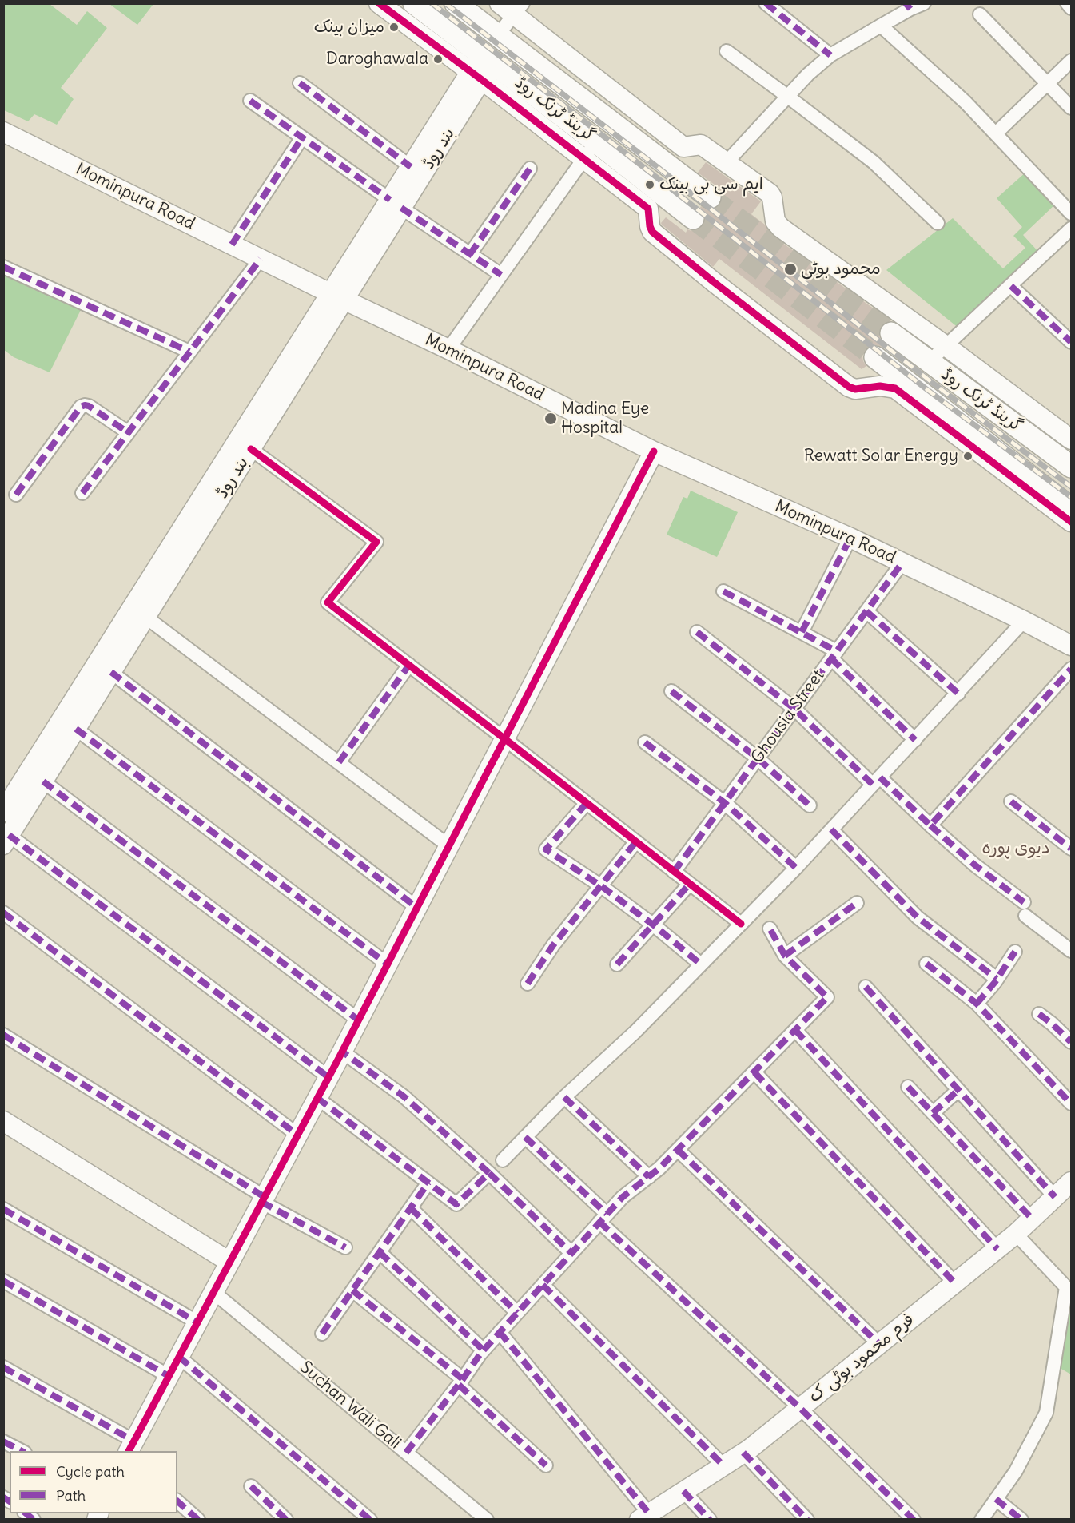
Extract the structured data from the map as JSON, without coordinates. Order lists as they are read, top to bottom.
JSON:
{
  "streets": {
    "main road": ["گرینڈ ٹرنک روڈ"],
    "street": [
      "بند روڈ",
      "Mominpura Road",
      "Ghousia Street",
      "فرم محمود بوٹی ک",
      "Suchan Wali Gali"
    ]
  },
  "crossings": [
    ["گرینڈ ٹرنک روڈ", "بند روڈ"],
    ["بند روڈ", "Mominpura Road"],
    ["Mominpura Road", "Ghousia Street"]
  ],
  "districts": ["دیوی پورہ"],
  "places": [
    "میزان بینک",
    "Daroghawala",
    "ایم سی بی بینک",
    "محمود بوٹی",
    "Madina Eye Hospital",
    "Rewatt Solar Energy"
  ],
  "legend": ["Cycle path", "Path"]
}
